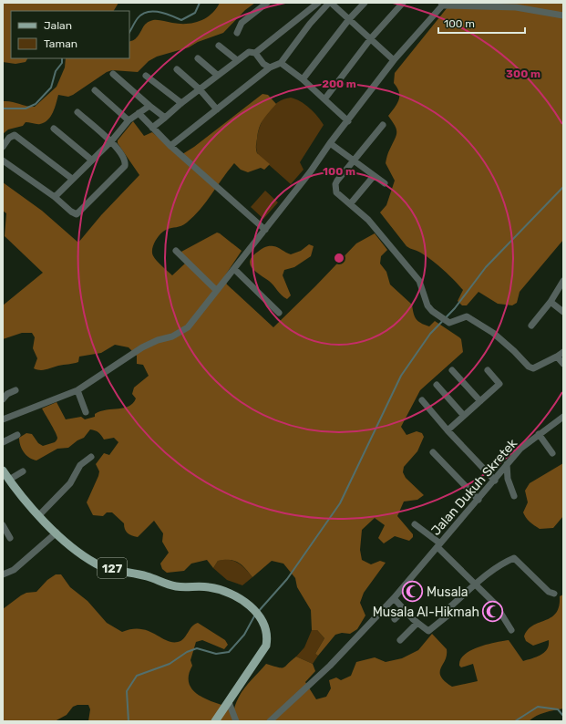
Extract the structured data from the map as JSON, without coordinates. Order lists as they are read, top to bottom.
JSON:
{
  "streets": {
    "main road": ["127"],
    "street": ["Jalan Dukuh Skretek"]
  },
  "places": {
    "mosque": ["Musala", "Musala Al-Hikmah"]
  },
  "legend": ["Jalan", "Taman"],
  "scale_bar": "100 m",
  "rings": ["300 m", "200 m", "100 m"]
}
